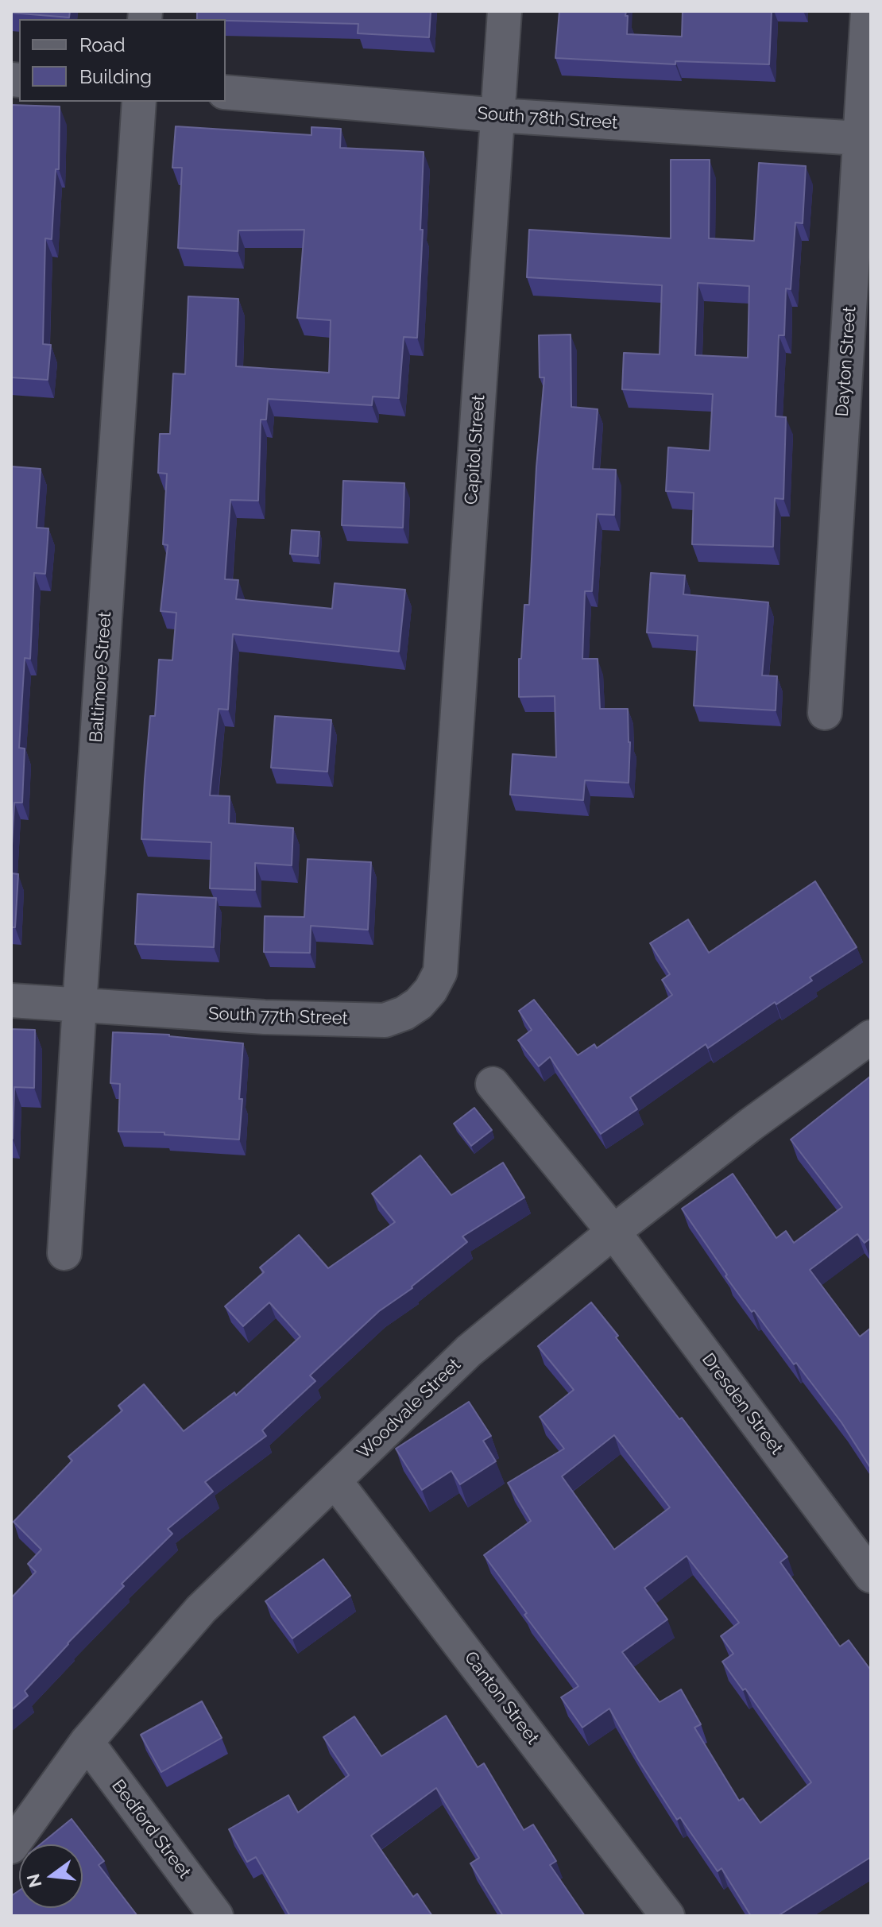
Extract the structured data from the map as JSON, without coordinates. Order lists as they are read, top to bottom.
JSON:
{
  "streets": {
    "street": [
      "South 78th Street",
      "Dayton Street",
      "Capitol Street",
      "Baltimore Street",
      "South 77th Street",
      "Dresden Street",
      "Woodvale Street",
      "Canton Street",
      "Bedford Street"
    ]
  },
  "crossings": [
    ["South 78th Street", "Dayton Street"],
    ["South 78th Street", "Capitol Street"],
    ["Capitol Street", "South 77th Street"],
    ["Baltimore Street", "South 77th Street"],
    ["Dresden Street", "Woodvale Street"],
    ["Woodvale Street", "Canton Street"],
    ["Woodvale Street", "Bedford Street"]
  ],
  "legend": ["Road", "Building"],
  "north": "left"
}
